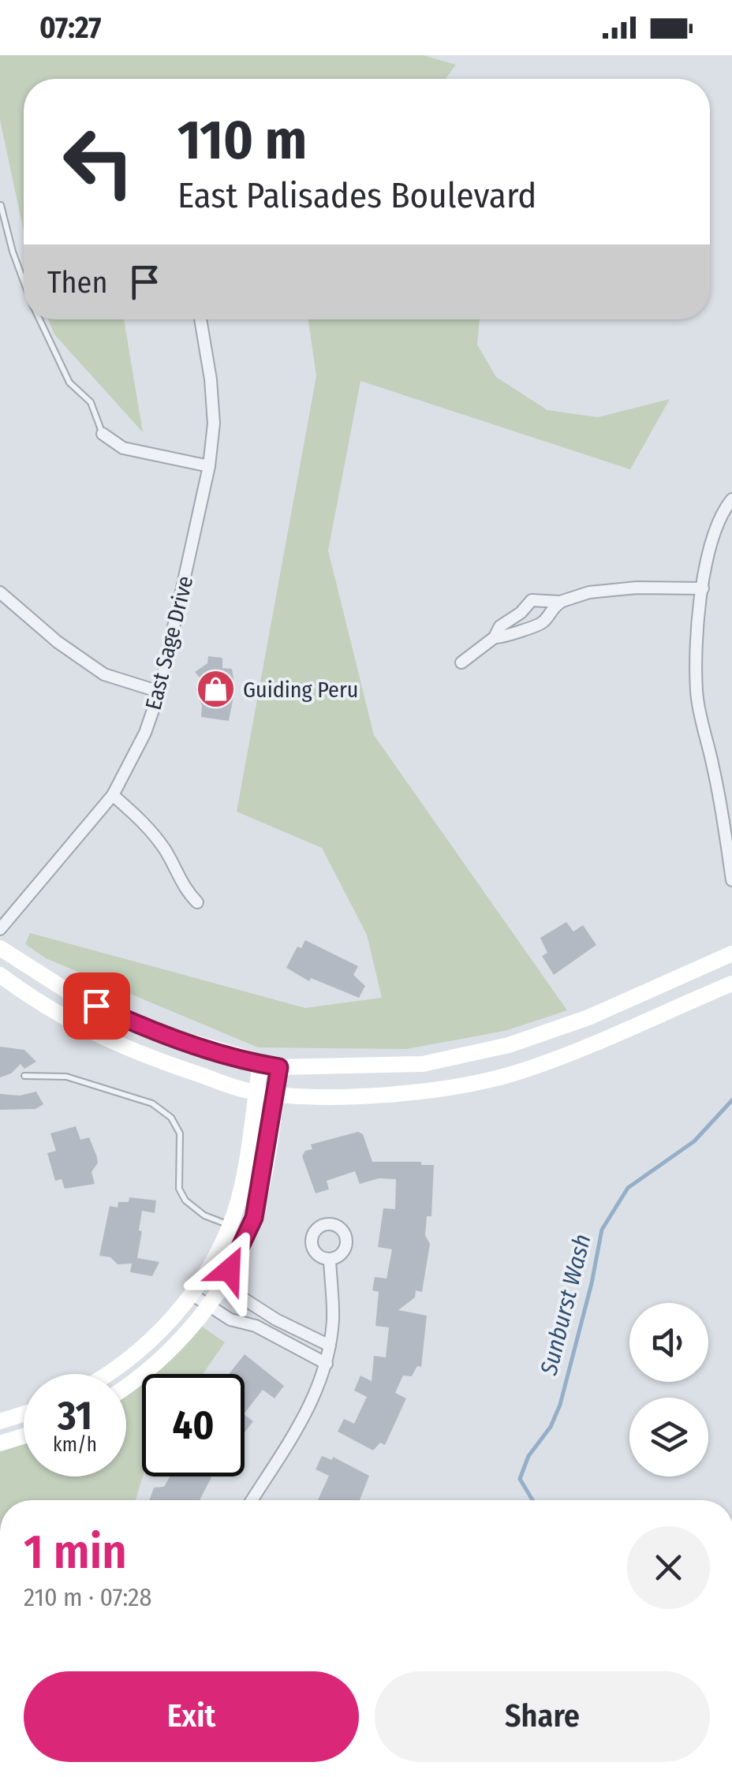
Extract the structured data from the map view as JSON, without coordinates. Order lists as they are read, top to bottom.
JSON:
{
  "streets": {
    "street": ["East Sage Drive"]
  },
  "water": ["Sunburst Wash"],
  "places": {
    "shop": ["Guiding Peru"]
  },
  "page": {
    "status": "07:27",
    "turn": ["110 m", "East Palisades Boulevard"],
    "then": "Then",
    "speed": "31 km/h",
    "limit": "40",
    "heading": ["1 min", "210 m · 07:28"],
    "buttons": ["Exit", "Share"]
  }
}
